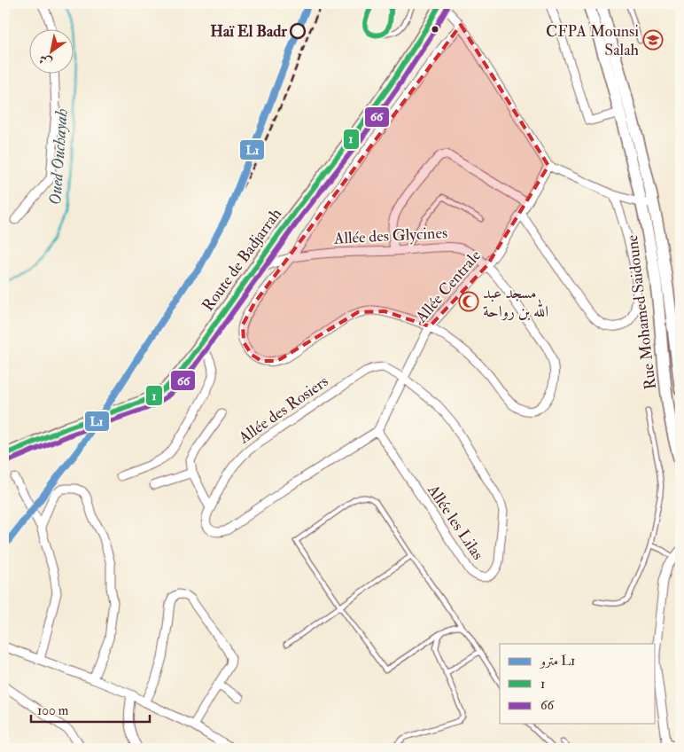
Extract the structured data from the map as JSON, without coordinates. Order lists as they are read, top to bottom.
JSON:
{
  "streets": {
    "main road": ["Route de Badjarrah", "Rue Mohamed Saidoune"],
    "street": [
      "Allée des Glycines",
      "Allée Centrale",
      "Allée des Rosiers",
      "Allée les Lilas"
    ]
  },
  "crossings": [
    ["Allée des Glycines", "Route de Badjarrah"],
    ["Allée des Glycines", "Allée Centrale"],
    ["Allée Centrale", "Allée des Rosiers"],
    ["Allée Centrale", "Allée les Lilas"],
    ["Allée des Rosiers", "Allée les Lilas"]
  ],
  "water": ["Oued Ouchayah"],
  "places": {
    "other": ["Haï El Badr"],
    "school or university": ["CFPA Mounsi Salah"],
    "mosque": ["مسجد عبد الله بن رواحة"]
  },
  "lines": ["metro line L1", "transit line 1", "transit line 66"],
  "legend": ["مترو L1", "1", "66"],
  "scale_bar": "100 m",
  "north": "bottom left"
}
